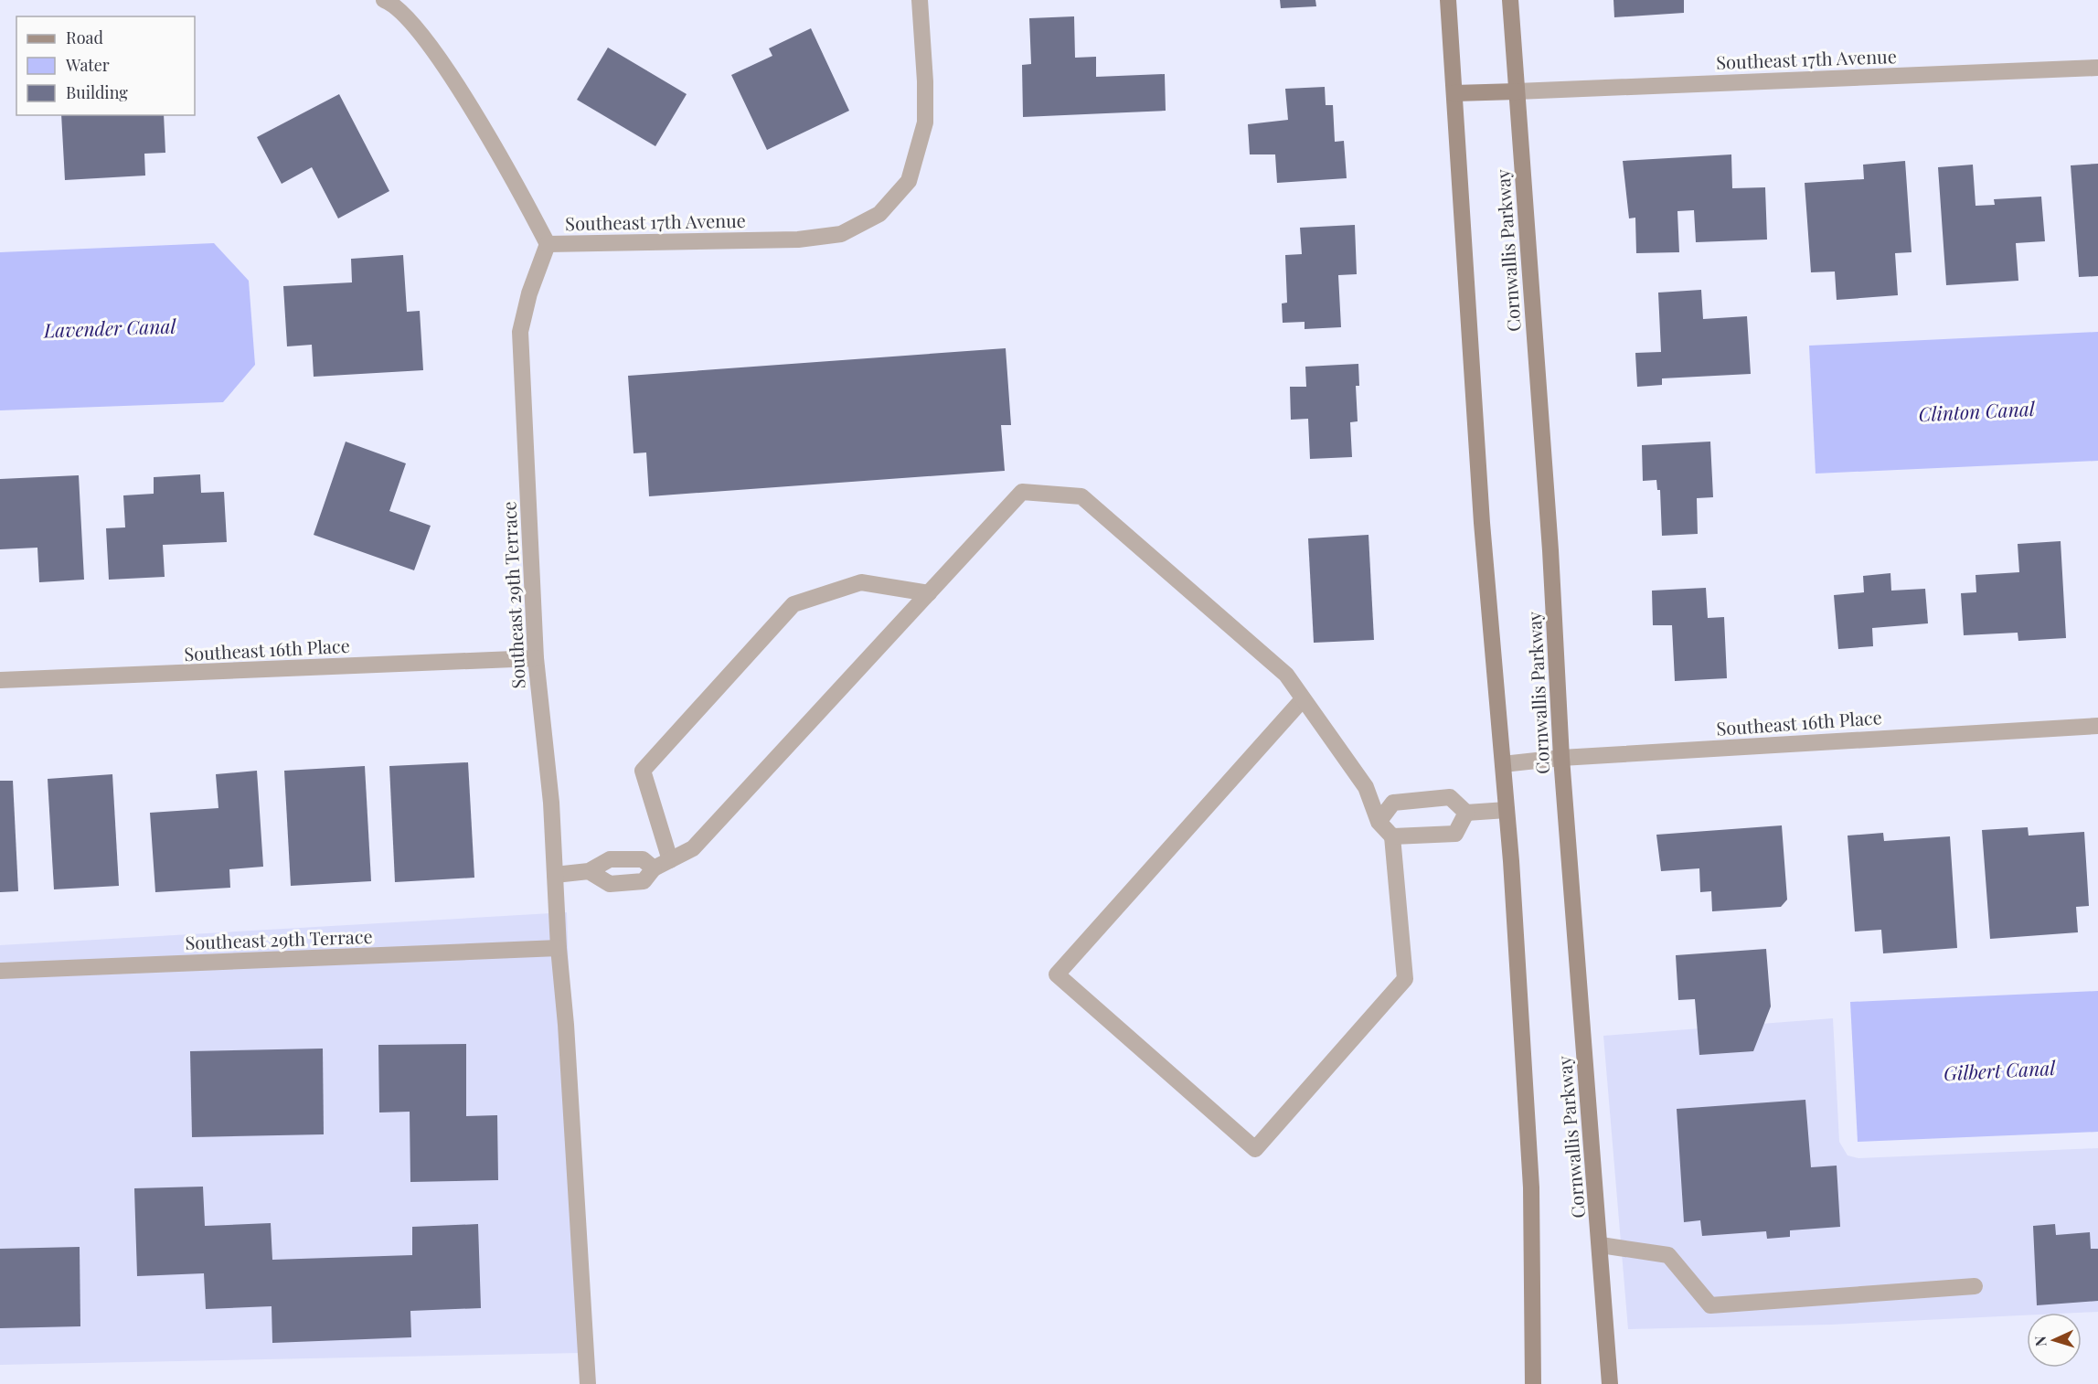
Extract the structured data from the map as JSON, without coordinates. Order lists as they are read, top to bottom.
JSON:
{
  "streets": {
    "street": [
      "Southeast 17th Avenue",
      "Cornwallis Parkway",
      "Southeast 29th Terrace",
      "Southeast 16th Place"
    ]
  },
  "crossings": [
    ["Southeast 17th Avenue", "Cornwallis Parkway"],
    ["Southeast 17th Avenue", "Southeast 29th Terrace"],
    ["Cornwallis Parkway", "Southeast 16th Place"],
    ["Southeast 29th Terrace", "Southeast 16th Place"]
  ],
  "water": ["Lavender Canal", "Clinton Canal", "Gilbert Canal"],
  "legend": ["Road", "Water", "Building"],
  "north": "left"
}
